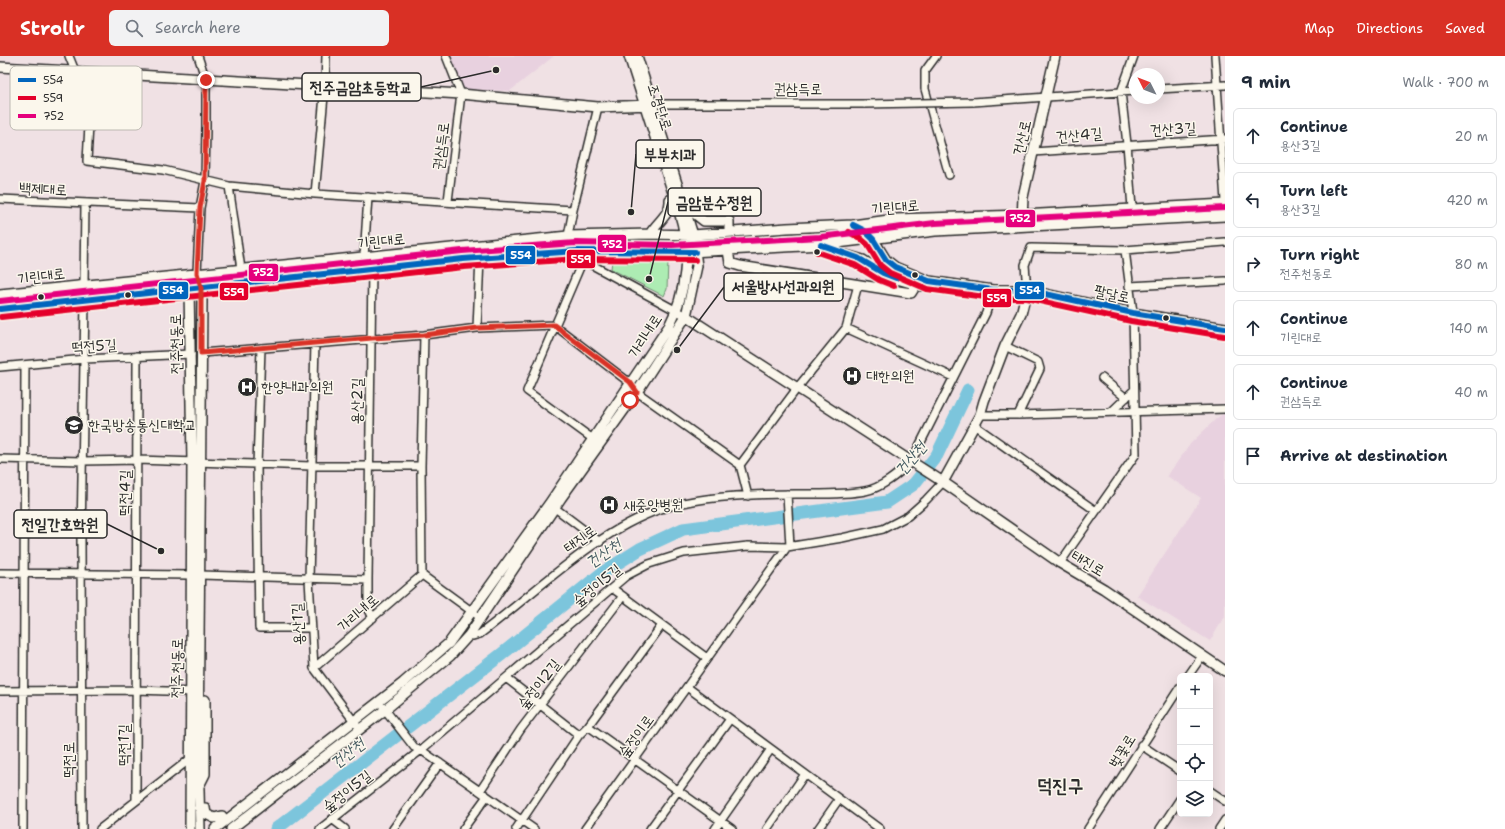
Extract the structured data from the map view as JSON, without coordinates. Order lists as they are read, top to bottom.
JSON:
{
  "streets": {
    "street": [
      "권삼득로",
      "조경단로",
      "건산3길",
      "건산4길",
      "건산로",
      "백제대로",
      "기린대로",
      "팔달로",
      "가리내로",
      "전주천동로",
      "떡전5길",
      "용산2길",
      "떡전4길",
      "태진로",
      "숲정이5길",
      "용산1길",
      "숲정이2길",
      "숲정이로",
      "떡전1길",
      "벚꽃로",
      "떡전로"
    ]
  },
  "crossings": [
    ["권삼득로", "조경단로"],
    ["권삼득로", "건산로"],
    ["조경단로", "기린대로"],
    ["조경단로", "가리내로"],
    ["건산3길", "건산4길"],
    ["건산4길", "건산로"],
    ["건산로", "기린대로"],
    ["백제대로", "기린대로"],
    ["기린대로", "팔달로"],
    ["기린대로", "가리내로"],
    ["기린대로", "전주천동로"],
    ["기린대로", "용산2길"],
    ["가리내로", "태진로"],
    ["가리내로", "용산1길"],
    ["전주천동로", "떡전5길"],
    ["전주천동로", "떡전4길"],
    ["떡전5길", "떡전4길"],
    ["떡전4길", "떡전1길"],
    ["떡전4길", "떡전로"],
    ["태진로", "숲정이5길"],
    ["숲정이5길", "숲정이로"]
  ],
  "districts": ["덕진구"],
  "water": ["건산천"],
  "places": {
    "other": [
      "전주금암초등학교",
      "부부치과",
      "금암분수정원",
      "서울방사선과의원",
      "전일간호학원"
    ],
    "hospital": ["대한의원", "한양내과의원", "새중앙병원"],
    "school or university": ["한국방송통신대학교"]
  },
  "lines": ["transit line 752", "transit line 554", "transit line 559"],
  "legend": ["554", "559", "752"],
  "north": "top left",
  "page": {
    "header": "Strollr",
    "search": "Search here",
    "nav": ["Map", "Directions", "Saved"],
    "heading": ["9 min", "Walk · 700 m"],
    "list": [
      ["Continue", "용산3길", "20 m"],
      ["Turn left", "용산3길", "420 m"],
      ["Turn right", "전주천동로", "80 m"],
      ["Continue", "기린대로", "140 m"],
      ["Continue", "권삼득로", "40 m"],
      "Arrive at destination"
    ],
    "map_buttons": ["+", "−"]
  }
}
